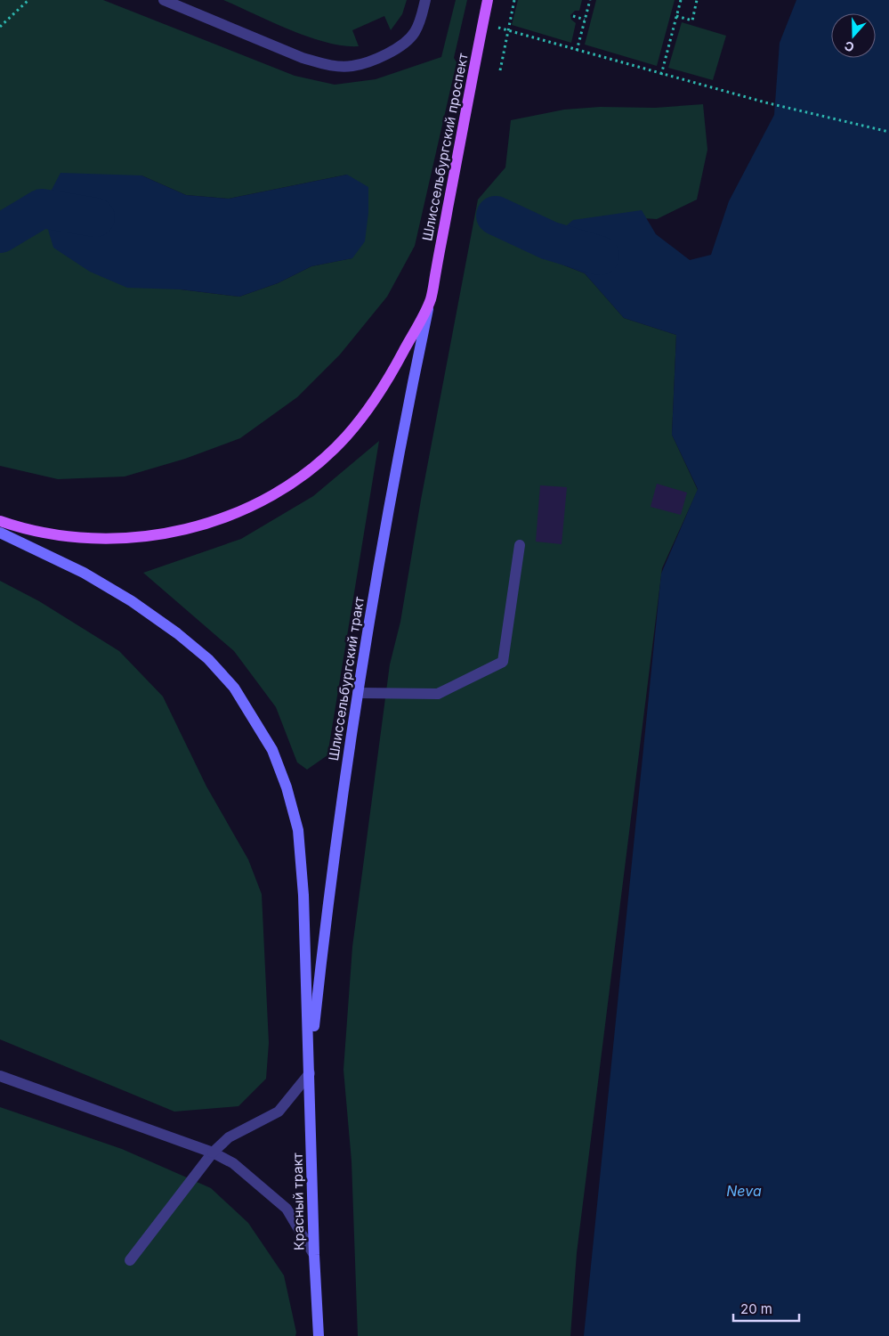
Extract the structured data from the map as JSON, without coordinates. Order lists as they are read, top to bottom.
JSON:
{
  "streets": {
    "main road": ["Шлиссельбургский проспект", "Шлиссельбургский тракт", "Красный тракт"]
  },
  "crossings": [
    ["Шлиссельбургский проспект", "Шлиссельбургский тракт"],
    ["Шлиссельбургский тракт", "Красный тракт"]
  ],
  "water": ["Neva"],
  "scale_bar": "20 m",
  "north": "bottom"
}
